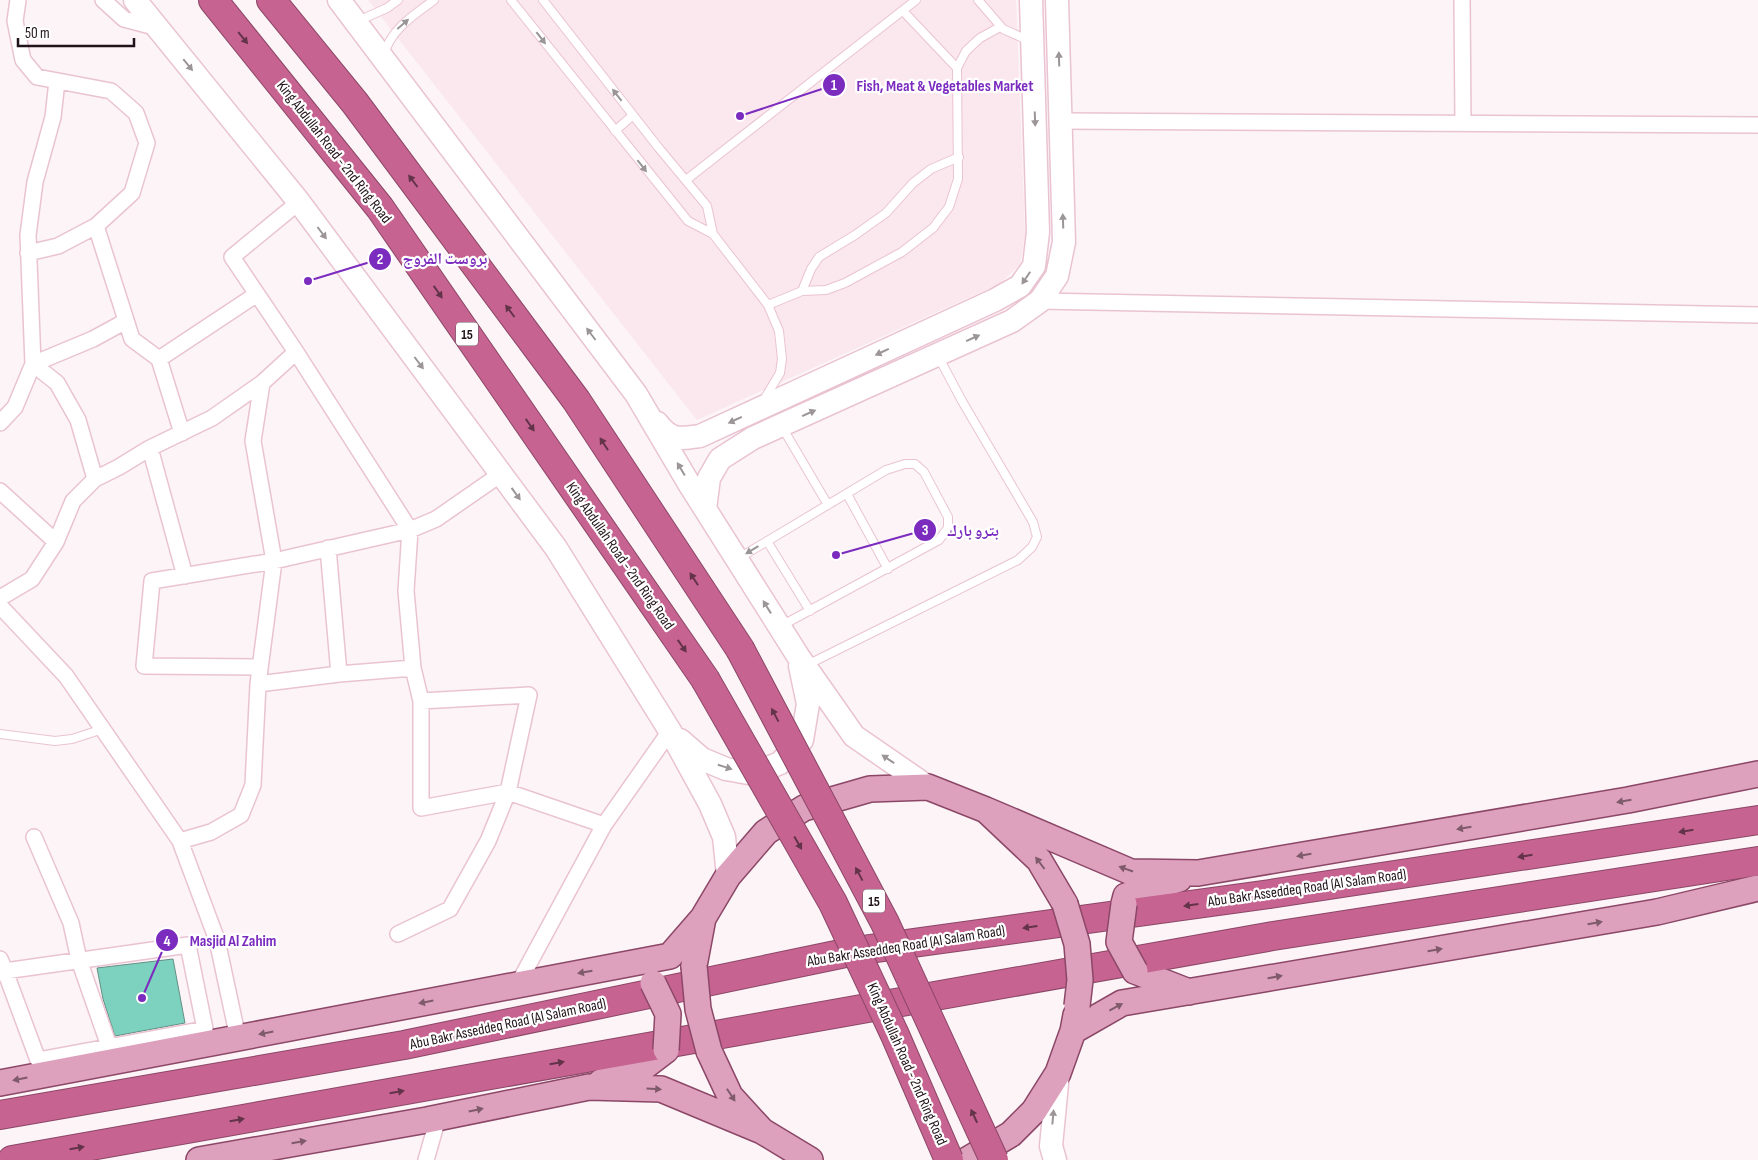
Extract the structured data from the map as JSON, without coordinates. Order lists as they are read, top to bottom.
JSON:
{
  "streets": {
    "highway": ["King Abdullah Road - 2nd Ring Road", "15", "Abu Bakr Asseddeq Road (Al Salam Road)"]
  },
  "places": [
    "Fish, Meat & Vegetables Market",
    "بروست الفروج",
    "بترو بارك",
    "Masjid Al Zahim"
  ],
  "scale_bar": "50 m"
}
